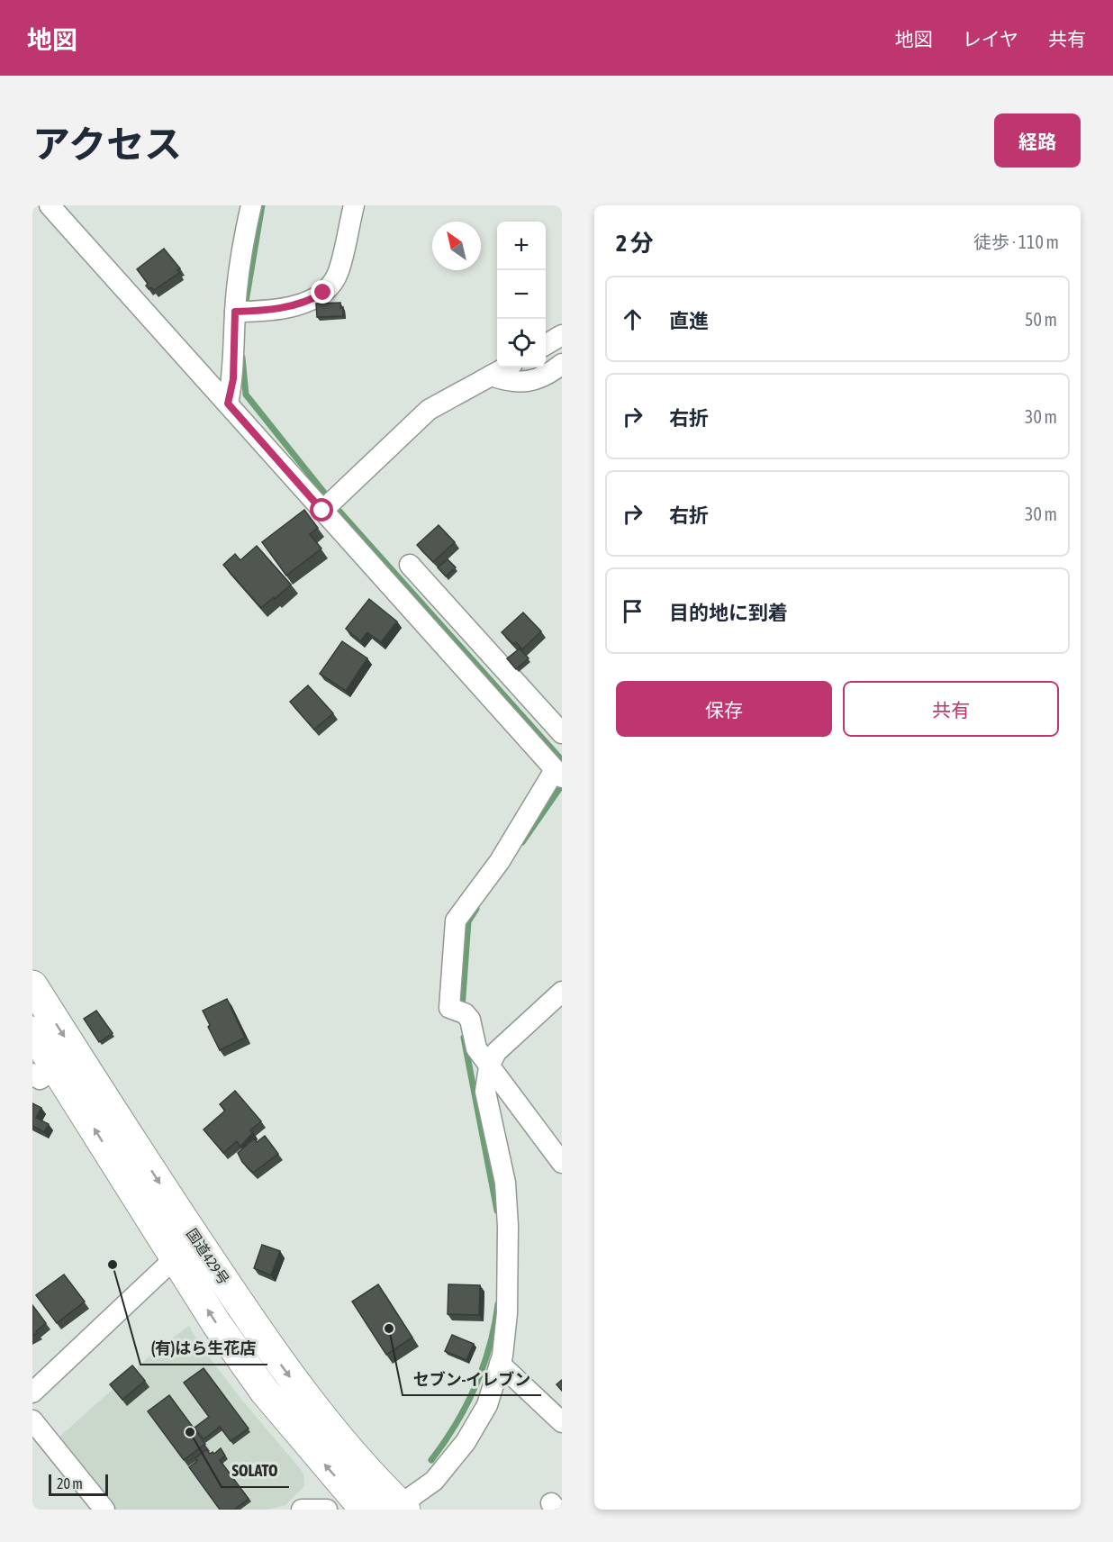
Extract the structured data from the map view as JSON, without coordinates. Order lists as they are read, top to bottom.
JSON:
{
  "streets": {
    "highway": ["国道429号"]
  },
  "places": ["(有)はら生花店", "セブン-イレブン", "SOLATO"],
  "scale_bar": "20 m",
  "north": "top left",
  "page": {
    "header": "地図",
    "nav": ["地図", "レイヤ", "共有"],
    "title": "アクセス",
    "buttons": [
      "経路",
      ["保存", "共有"]
    ],
    "heading": ["2 分", "徒歩 · 110 m"],
    "map_buttons": ["+", "−"],
    "list": [
      ["直進", "50 m"],
      ["右折", "30 m"],
      ["右折", "30 m"],
      "目的地に到着"
    ],
    "scale": "20 m"
  }
}
